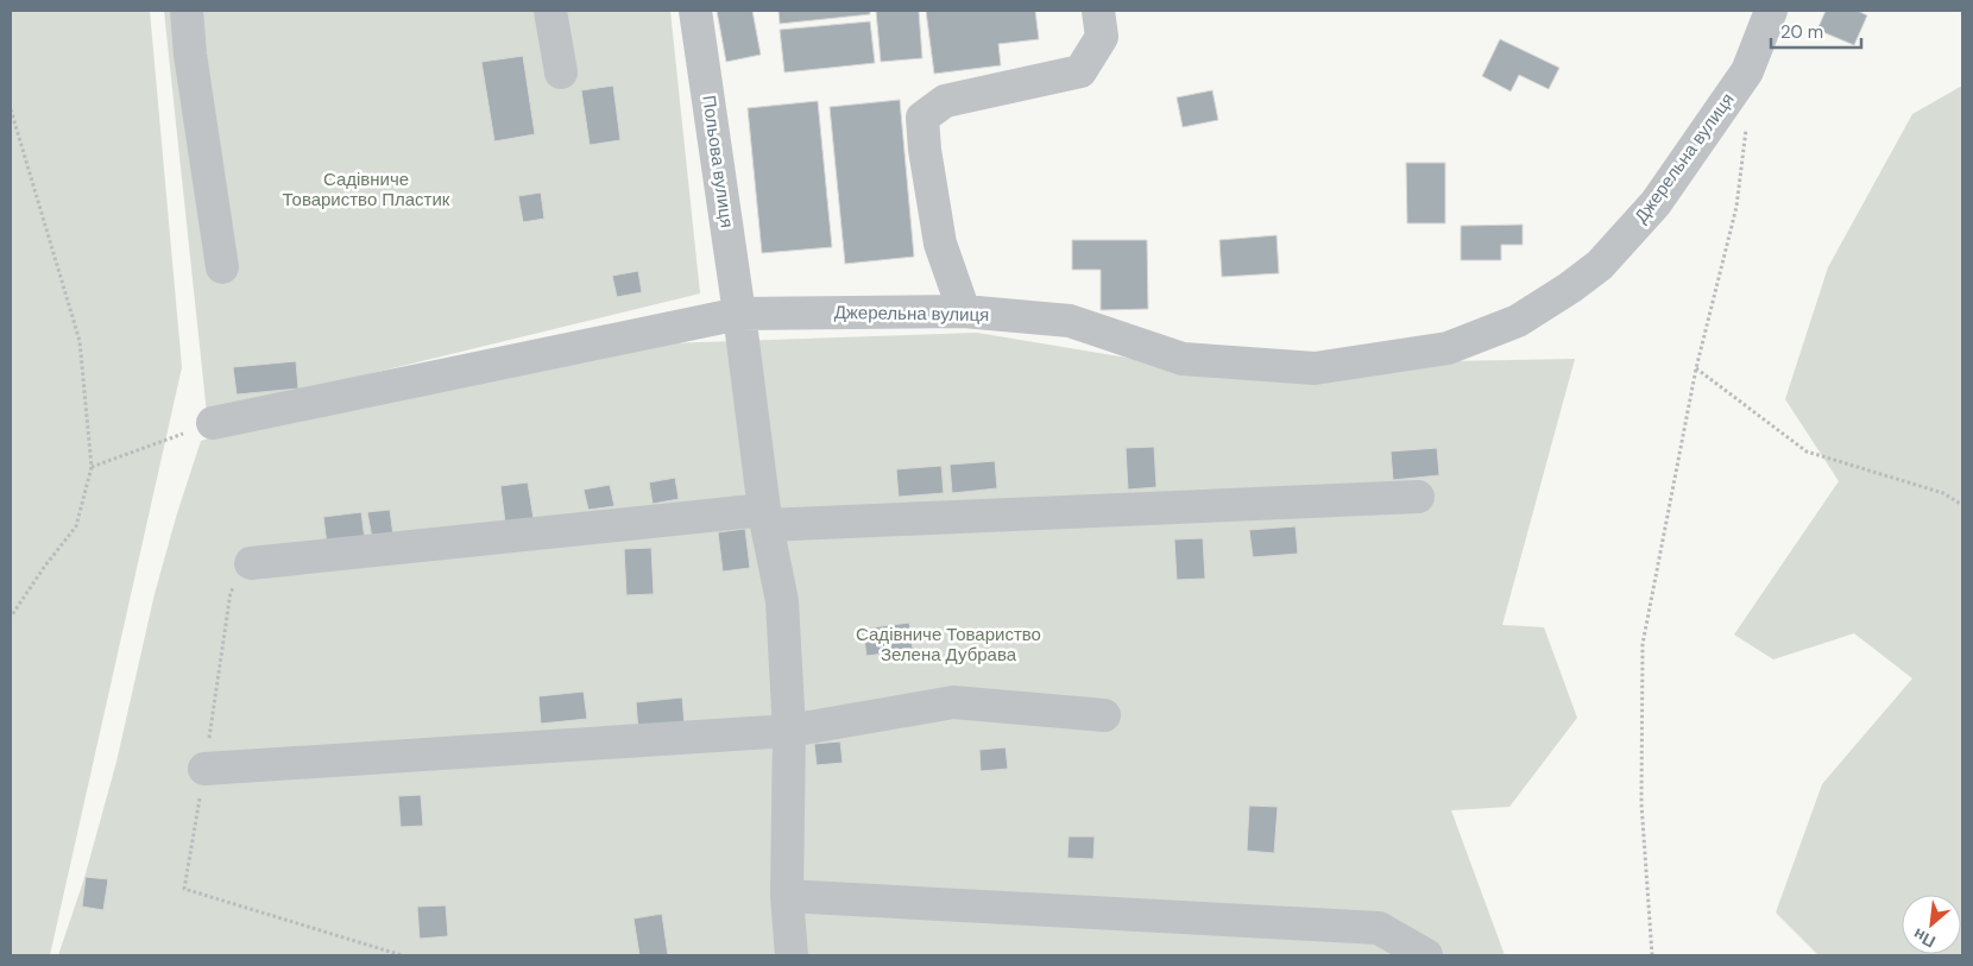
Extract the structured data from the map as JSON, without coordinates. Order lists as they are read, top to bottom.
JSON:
{
  "streets": {
    "street": ["Джерельна вулиця", "Польова вулиця"]
  },
  "crossings": [
    ["Джерельна вулиця", "Польова вулиця"]
  ],
  "parks": ["Садівниче Товариство Пластик", "Садівниче Товариство Зелена Дубрава"],
  "scale_bar": "20 m",
  "north": "bottom left"
}
